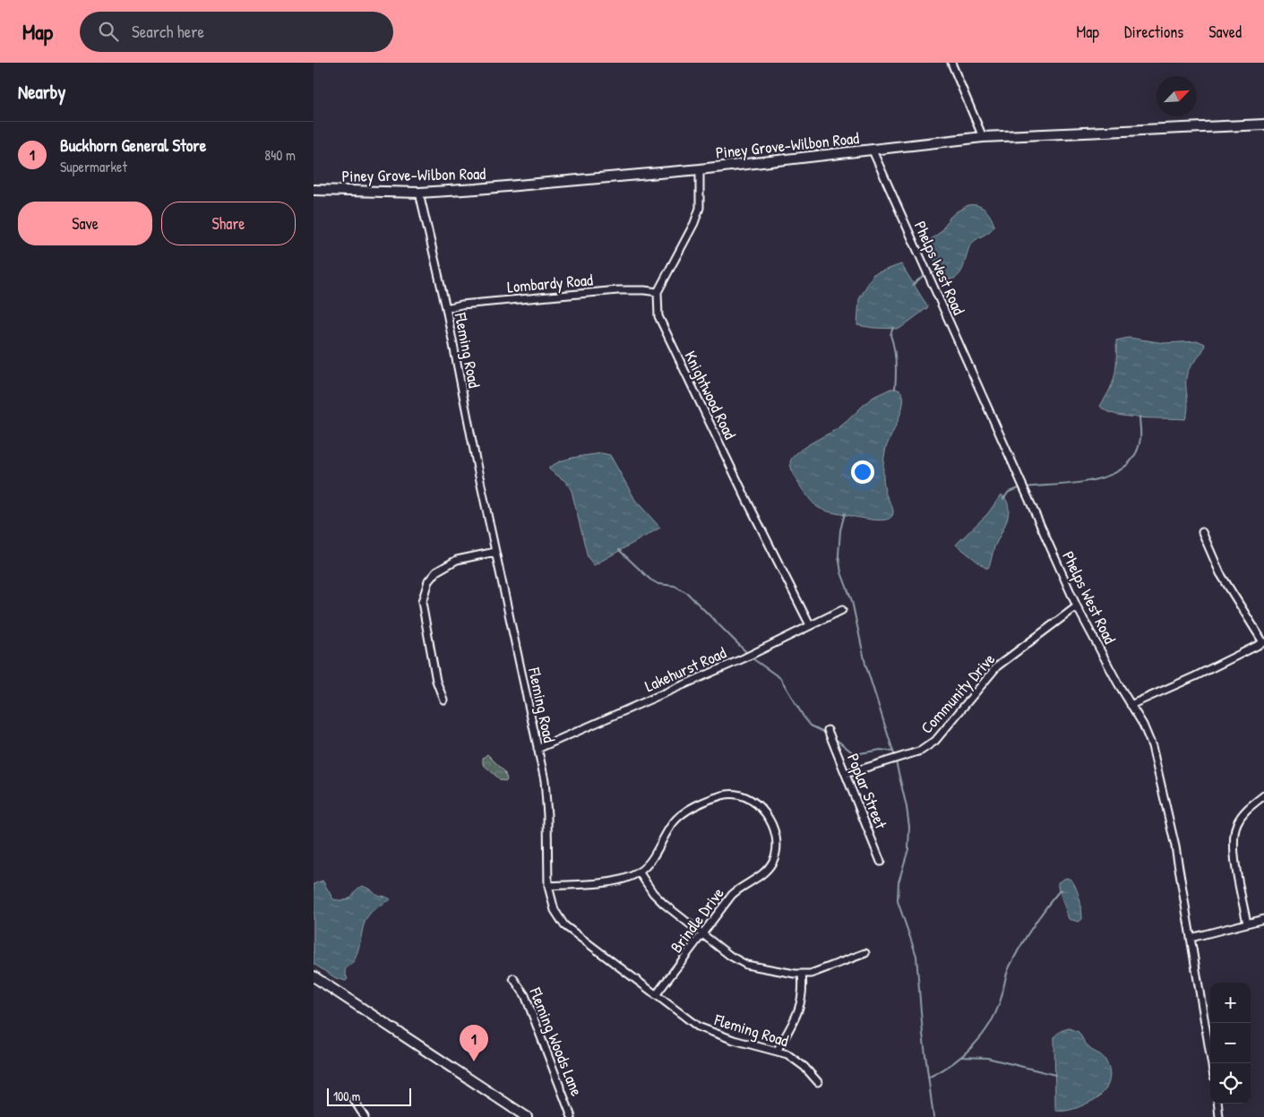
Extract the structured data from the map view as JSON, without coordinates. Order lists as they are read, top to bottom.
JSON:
{
  "streets": {
    "street": [
      "Piney Grove-Wilbon Road",
      "Phelps West Road",
      "Lombardy Road",
      "Fleming Road",
      "Knightwood Road",
      "Lakehurst Road",
      "Community Drive",
      "Poplar Street",
      "Brindle Drive",
      "Fleming Woods Lane"
    ]
  },
  "crossings": [
    ["Piney Grove-Wilbon Road", "Phelps West Road"],
    ["Piney Grove-Wilbon Road", "Fleming Road"],
    ["Phelps West Road", "Community Drive"],
    ["Lombardy Road", "Fleming Road"],
    ["Lombardy Road", "Knightwood Road"],
    ["Fleming Road", "Lakehurst Road"],
    ["Fleming Road", "Brindle Drive"],
    ["Knightwood Road", "Lakehurst Road"],
    ["Community Drive", "Poplar Street"]
  ],
  "scale_bar": "100 m",
  "north": "top right",
  "page": {
    "header": "Map",
    "search": "Search here",
    "nav": ["Map", "Directions", "Saved"],
    "heading": "Nearby",
    "list": [
      {
        "mark": "1",
        "name": "Buckhorn General Store",
        "note": "Supermarket",
        "value": "840 m"
      }
    ],
    "buttons": ["Save", "Share"],
    "map_buttons": ["+", "−"],
    "pins": "1",
    "scale": "100 m"
  }
}
